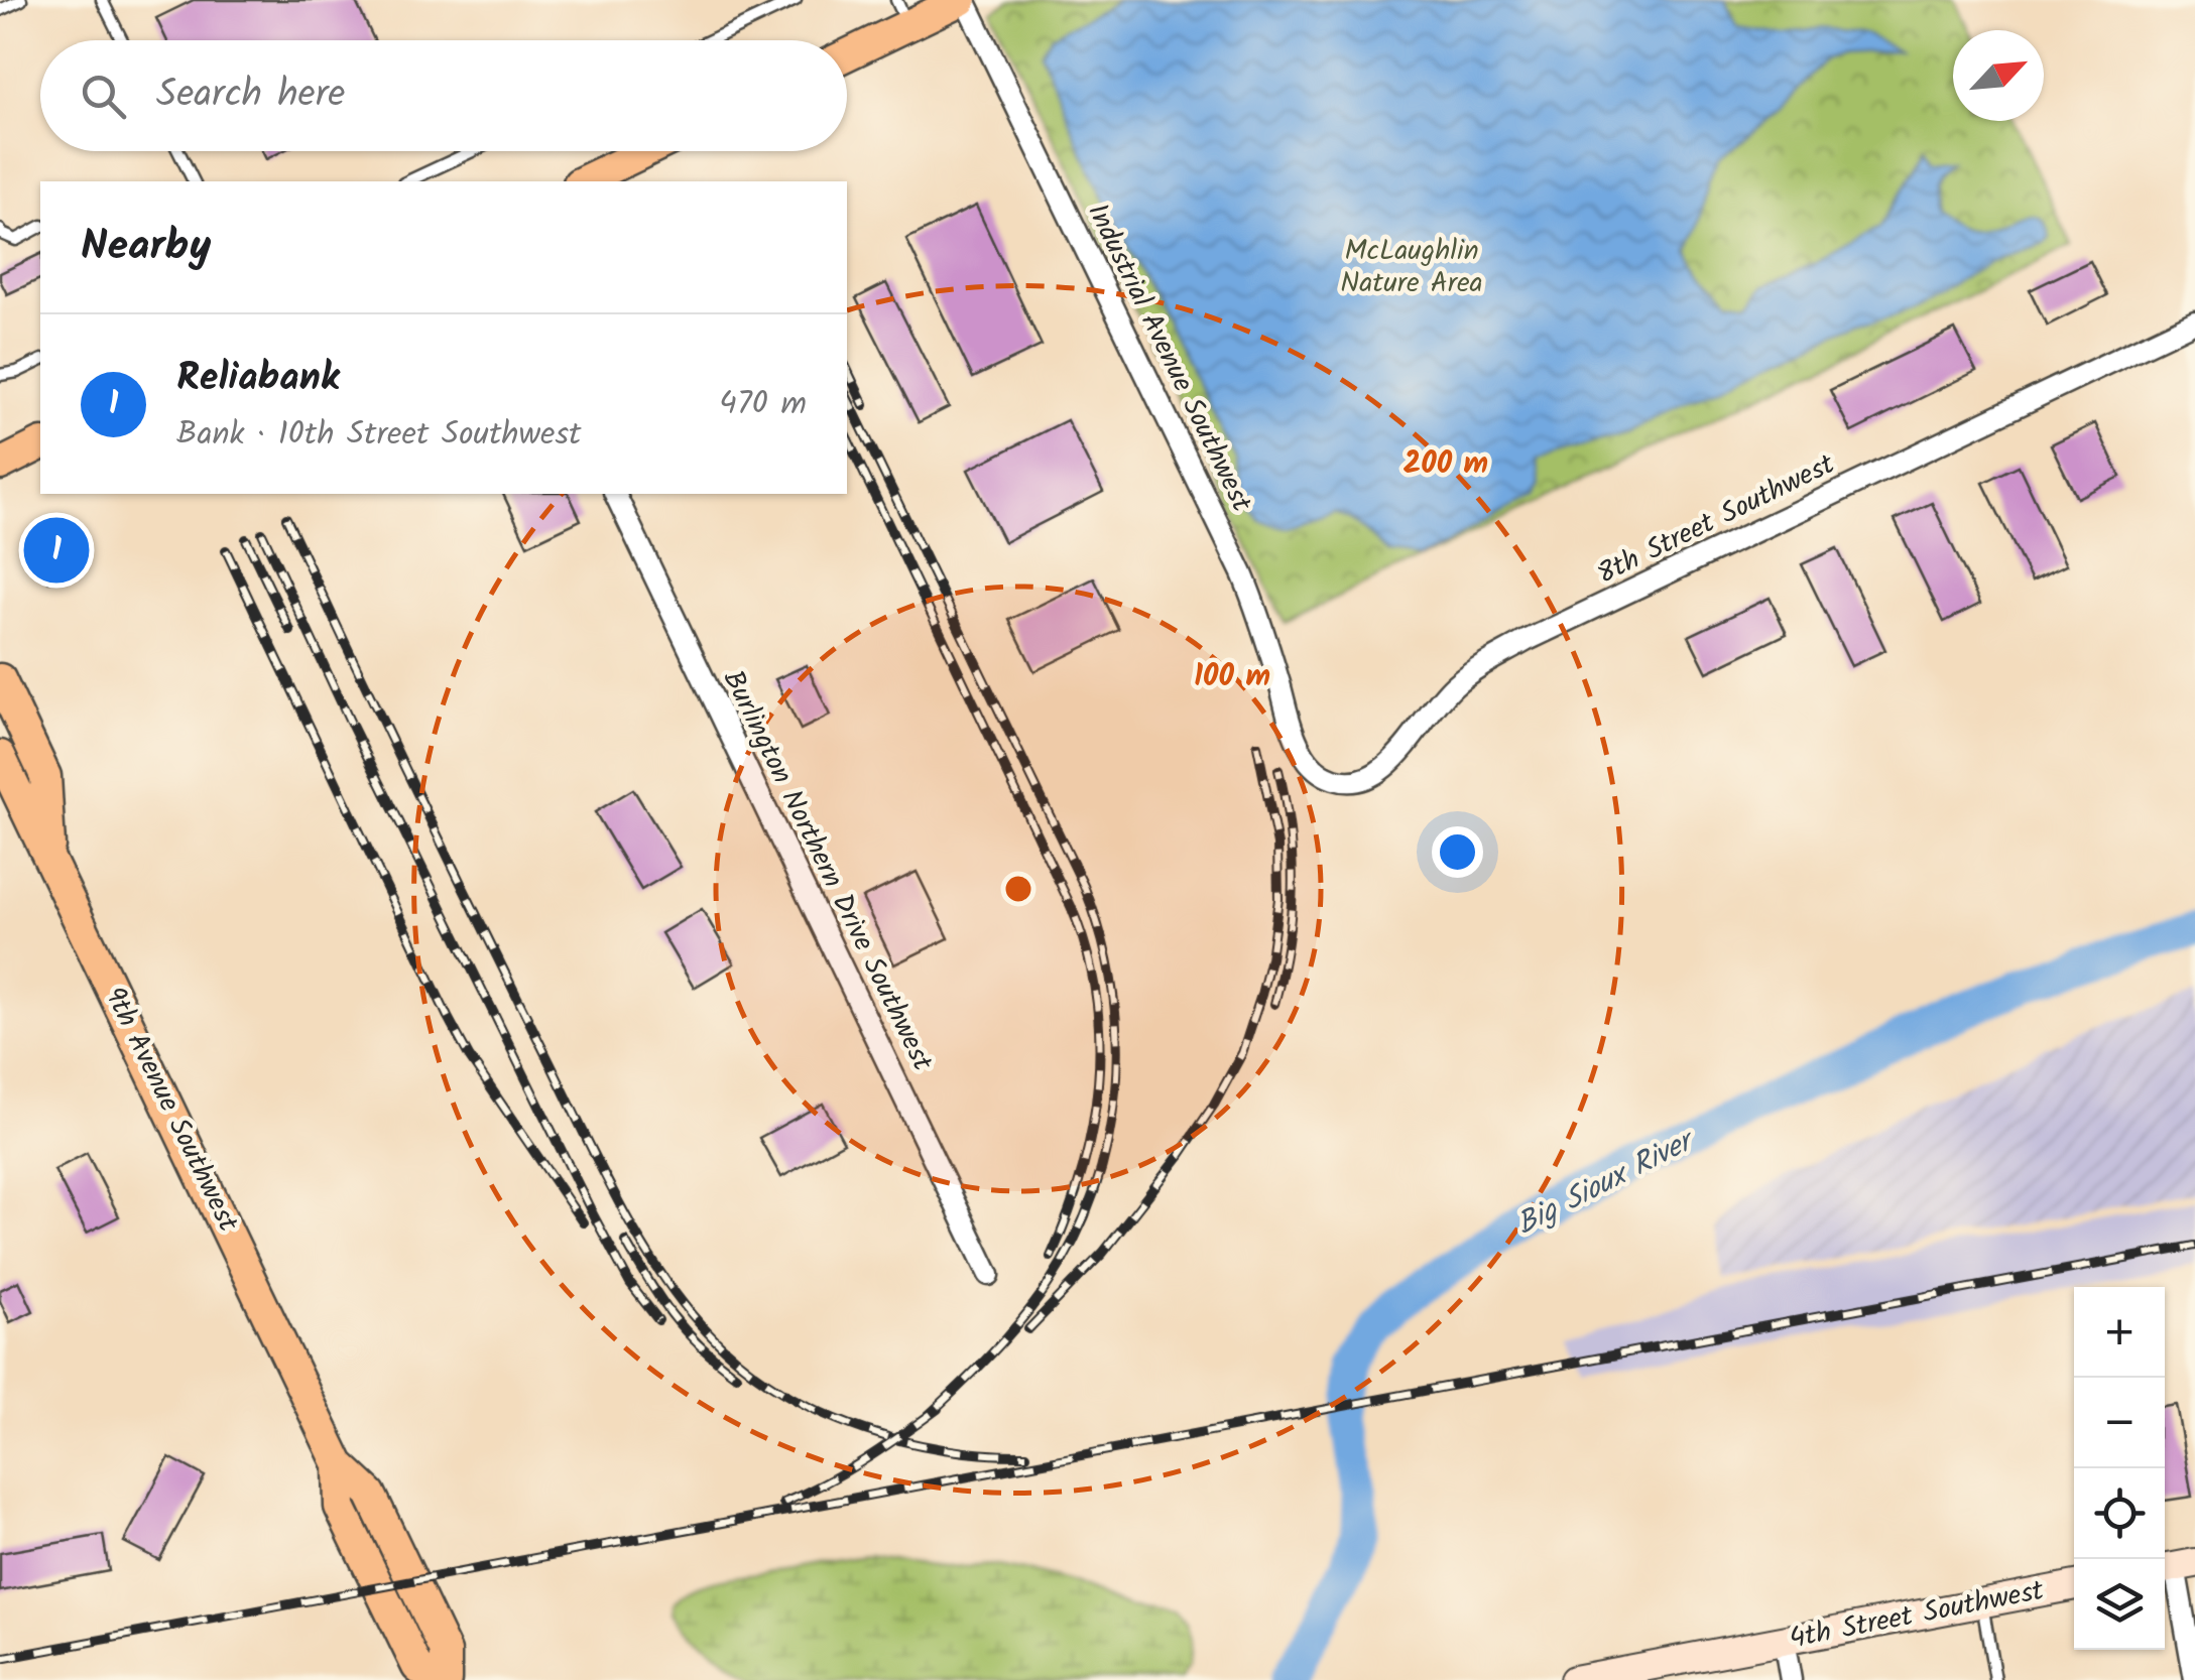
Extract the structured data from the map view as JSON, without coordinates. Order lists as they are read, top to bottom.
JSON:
{
  "streets": {
    "main road": ["9th Avenue Southwest"],
    "street": [
      "Industrial Avenue Southwest",
      "8th Street Southwest",
      "Burlington Northern Drive Southwest",
      "4th Street Southwest"
    ]
  },
  "crossings": [
    ["Industrial Avenue Southwest", "8th Street Southwest"]
  ],
  "water": ["Big Sioux River"],
  "parks": ["McLaughlin Nature Area"],
  "north": "top right",
  "page": {
    "search": "Search here",
    "heading": "Nearby",
    "list": [
      {
        "mark": "1",
        "name": "Reliabank",
        "note": "Bank · 10th Street Southwest",
        "value": "470 m"
      }
    ],
    "pins": "1",
    "map_buttons": ["+", "−"]
  },
  "rings": ["200 m", "100 m"]
}
